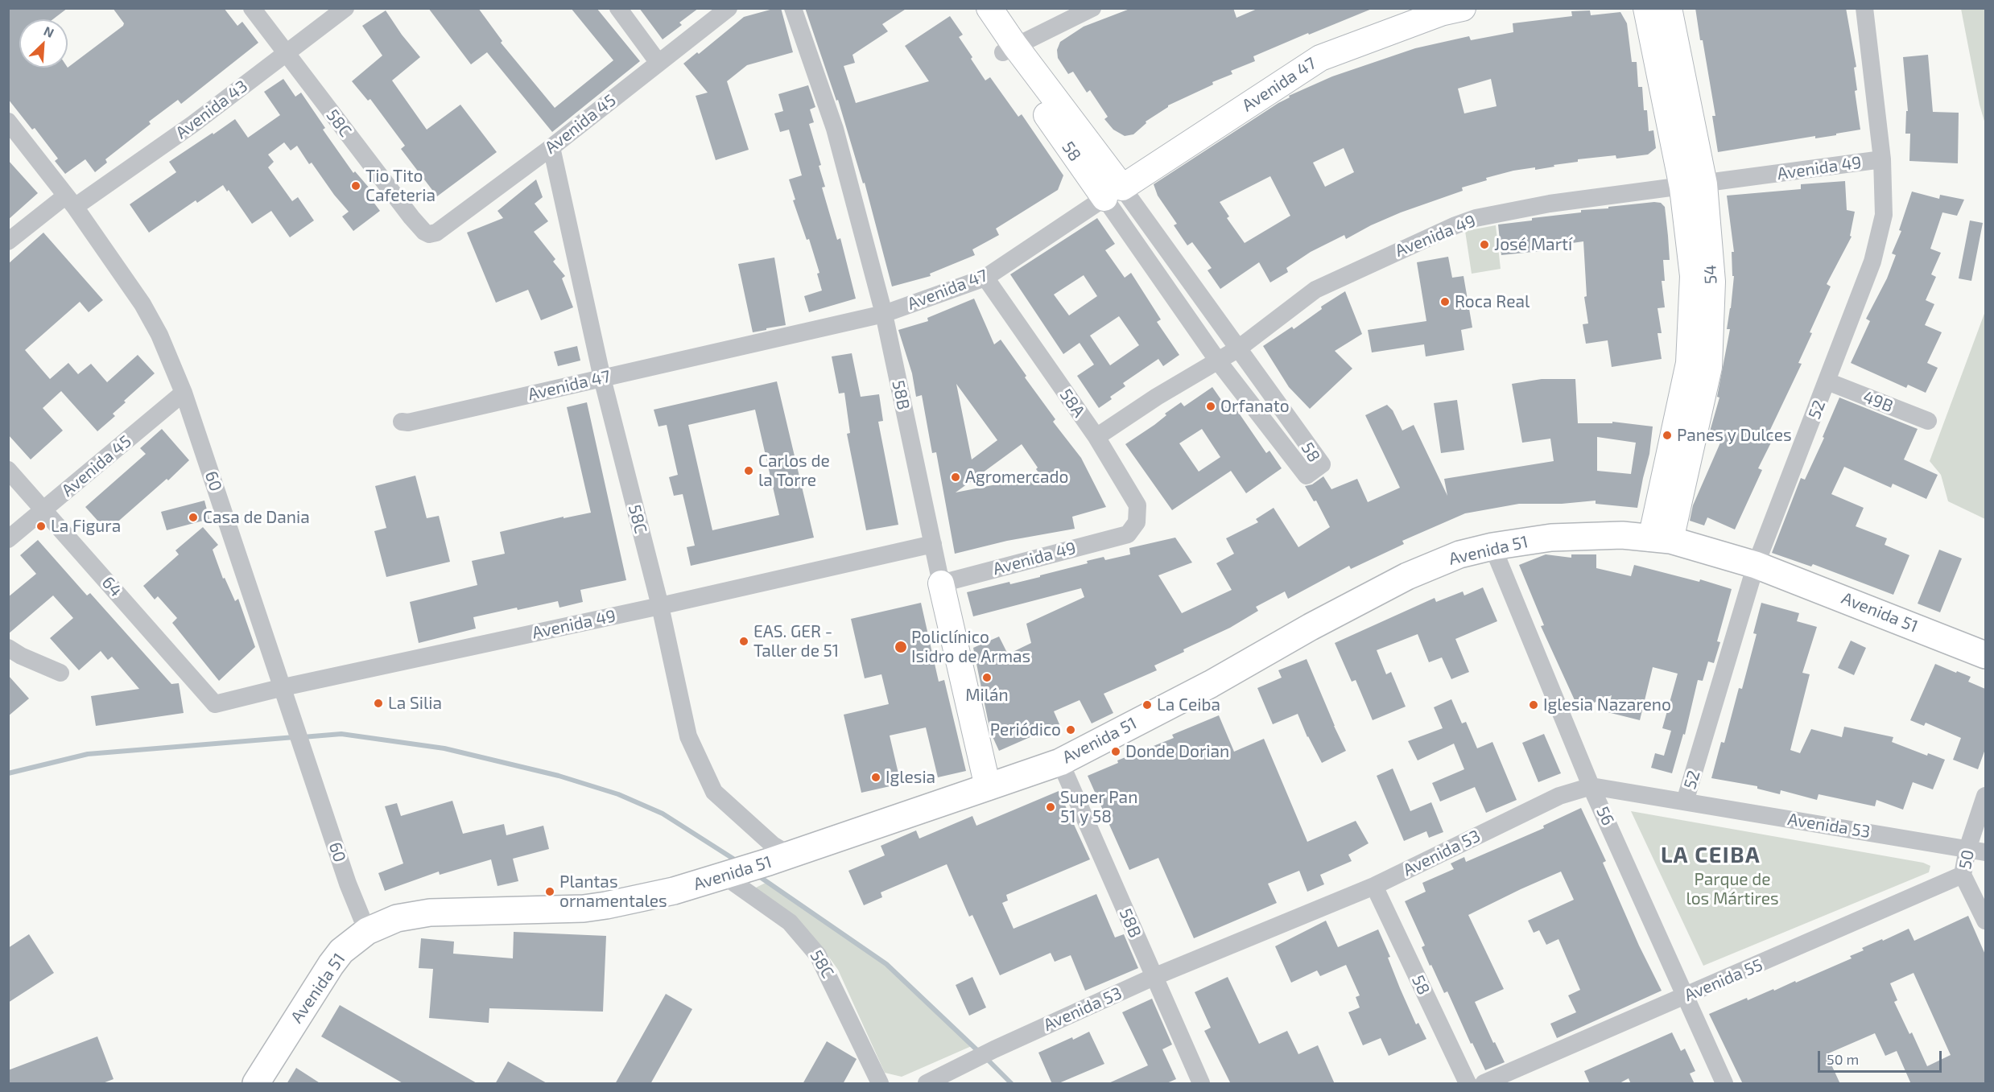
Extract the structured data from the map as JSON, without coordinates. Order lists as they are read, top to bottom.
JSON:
{
  "streets": {
    "main road": ["Avenida 51"],
    "street": [
      "Avenida 47",
      "Avenida 43",
      "58C",
      "Avenida 45",
      "58",
      "Avenida 49",
      "54",
      "58B",
      "49B",
      "58A",
      "52",
      "60",
      "64",
      "56",
      "Avenida 53",
      "50",
      "Avenida 55"
    ]
  },
  "crossings": [
    ["Avenida 47", "58C"],
    ["Avenida 47", "58"],
    ["Avenida 47", "58B"],
    ["Avenida 47", "58A"],
    ["Avenida 43", "58C"],
    ["Avenida 43", "60"],
    ["58C", "Avenida 45"],
    ["58C", "Avenida 49"],
    ["58C", "Avenida 51"],
    ["Avenida 45", "60"],
    ["Avenida 45", "64"],
    ["58", "Avenida 49"],
    ["58", "Avenida 53"],
    ["Avenida 49", "54"],
    ["Avenida 49", "58B"],
    ["Avenida 49", "58A"],
    ["Avenida 49", "52"],
    ["Avenida 49", "60"],
    ["Avenida 49", "64"],
    ["54", "Avenida 51"],
    ["58B", "Avenida 51"],
    ["58B", "Avenida 53"],
    ["49B", "52"],
    ["52", "Avenida 51"],
    ["52", "Avenida 53"],
    ["60", "Avenida 51"],
    ["Avenida 51", "56"],
    ["56", "Avenida 53"],
    ["56", "Avenida 55"],
    ["Avenida 53", "50"],
    ["50", "Avenida 55"]
  ],
  "districts": ["LA CEIBA"],
  "parks": ["Parque de los Mártires"],
  "places": [
    "Tio Tito Cafeteria",
    "José Martí",
    "Roca Real",
    "Orfanato",
    "Panes y Dulces",
    "Carlos de la Torre",
    "Agromercado",
    "Casa de Dania",
    "La Figura",
    "EAS. GER - Taller de 51",
    "Policlínico Isidro de Armas",
    "Milán",
    "La Silia",
    "La Ceiba",
    "Iglesia Nazareno",
    "Periódico",
    "Donde Dorian",
    "Iglesia",
    "Super Pan 51 y 58",
    "Plantas ornamentales"
  ],
  "scale_bar": "50 m",
  "north": "top right"
}
